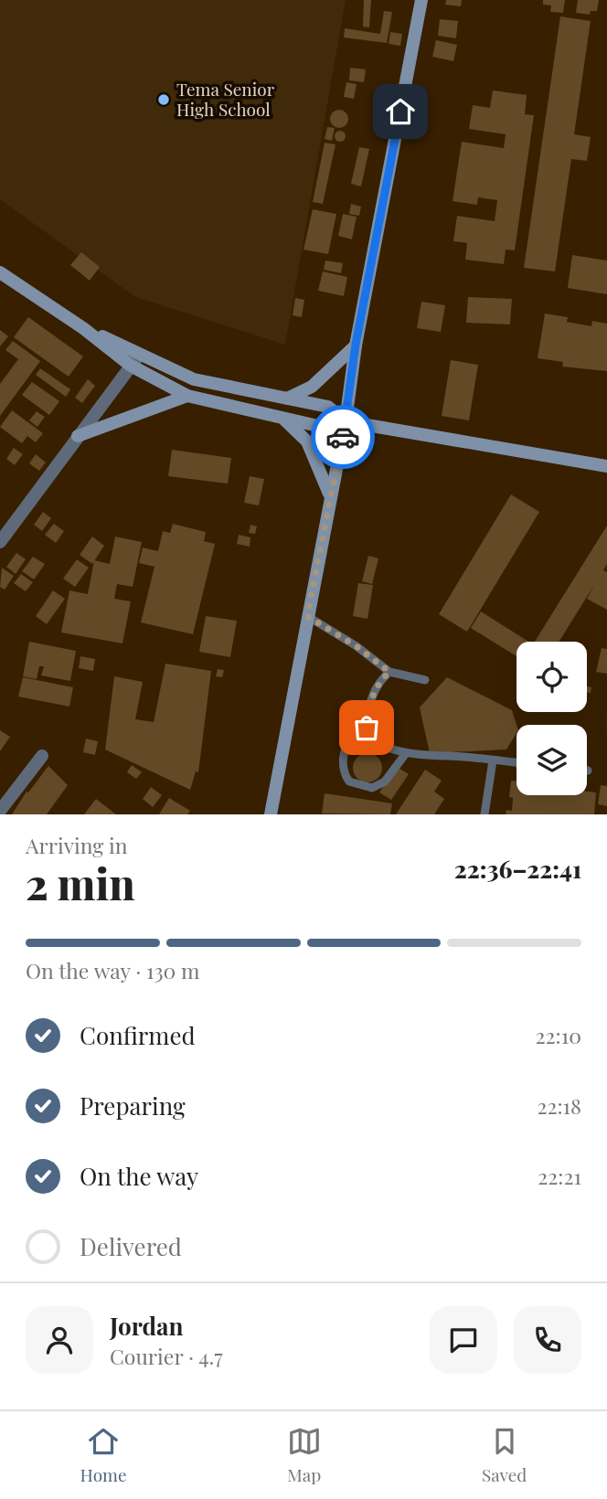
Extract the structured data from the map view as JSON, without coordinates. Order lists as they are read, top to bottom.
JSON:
{
  "places": ["Tema Senior High School"],
  "page": {
    "heading": ["2 min", "Arriving in", "22:36–22:41"],
    "panel": ["Jordan", "Courier · 4.7"],
    "bar": "On the way · 130 m",
    "list": [
      ["Confirmed", "22:10"],
      ["Preparing", "22:18"],
      ["On the way", "22:21"],
      "Delivered"
    ],
    "tabs": ["Home", "Map", "Saved"]
  }
}
